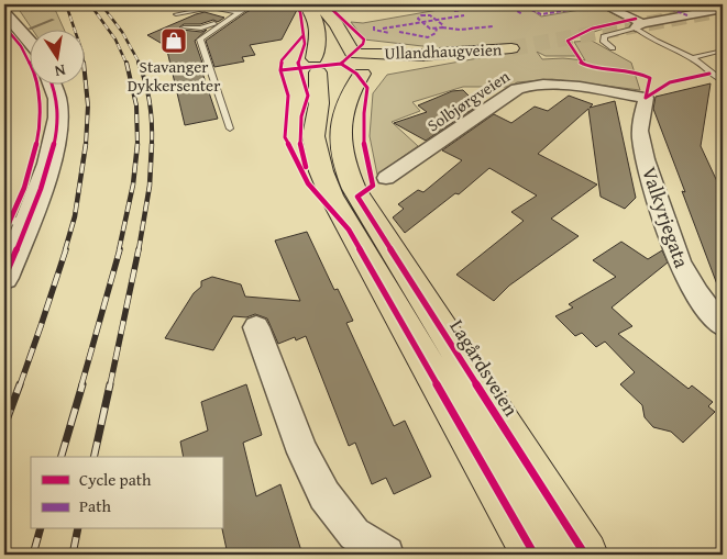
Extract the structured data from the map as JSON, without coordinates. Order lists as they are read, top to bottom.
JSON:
{
  "streets": {
    "main road": ["Ullandhaugveien", "Lagårdsveien"],
    "street": ["Solbjørgveien", "Valkyrjegata"]
  },
  "crossings": [
    ["Ullandhaugveien", "Lagårdsveien"],
    ["Solbjørgveien", "Valkyrjegata"]
  ],
  "places": {
    "shop": ["Stavanger Dykkersenter"]
  },
  "legend": ["Cycle path", "Path"],
  "north": "bottom"
}
